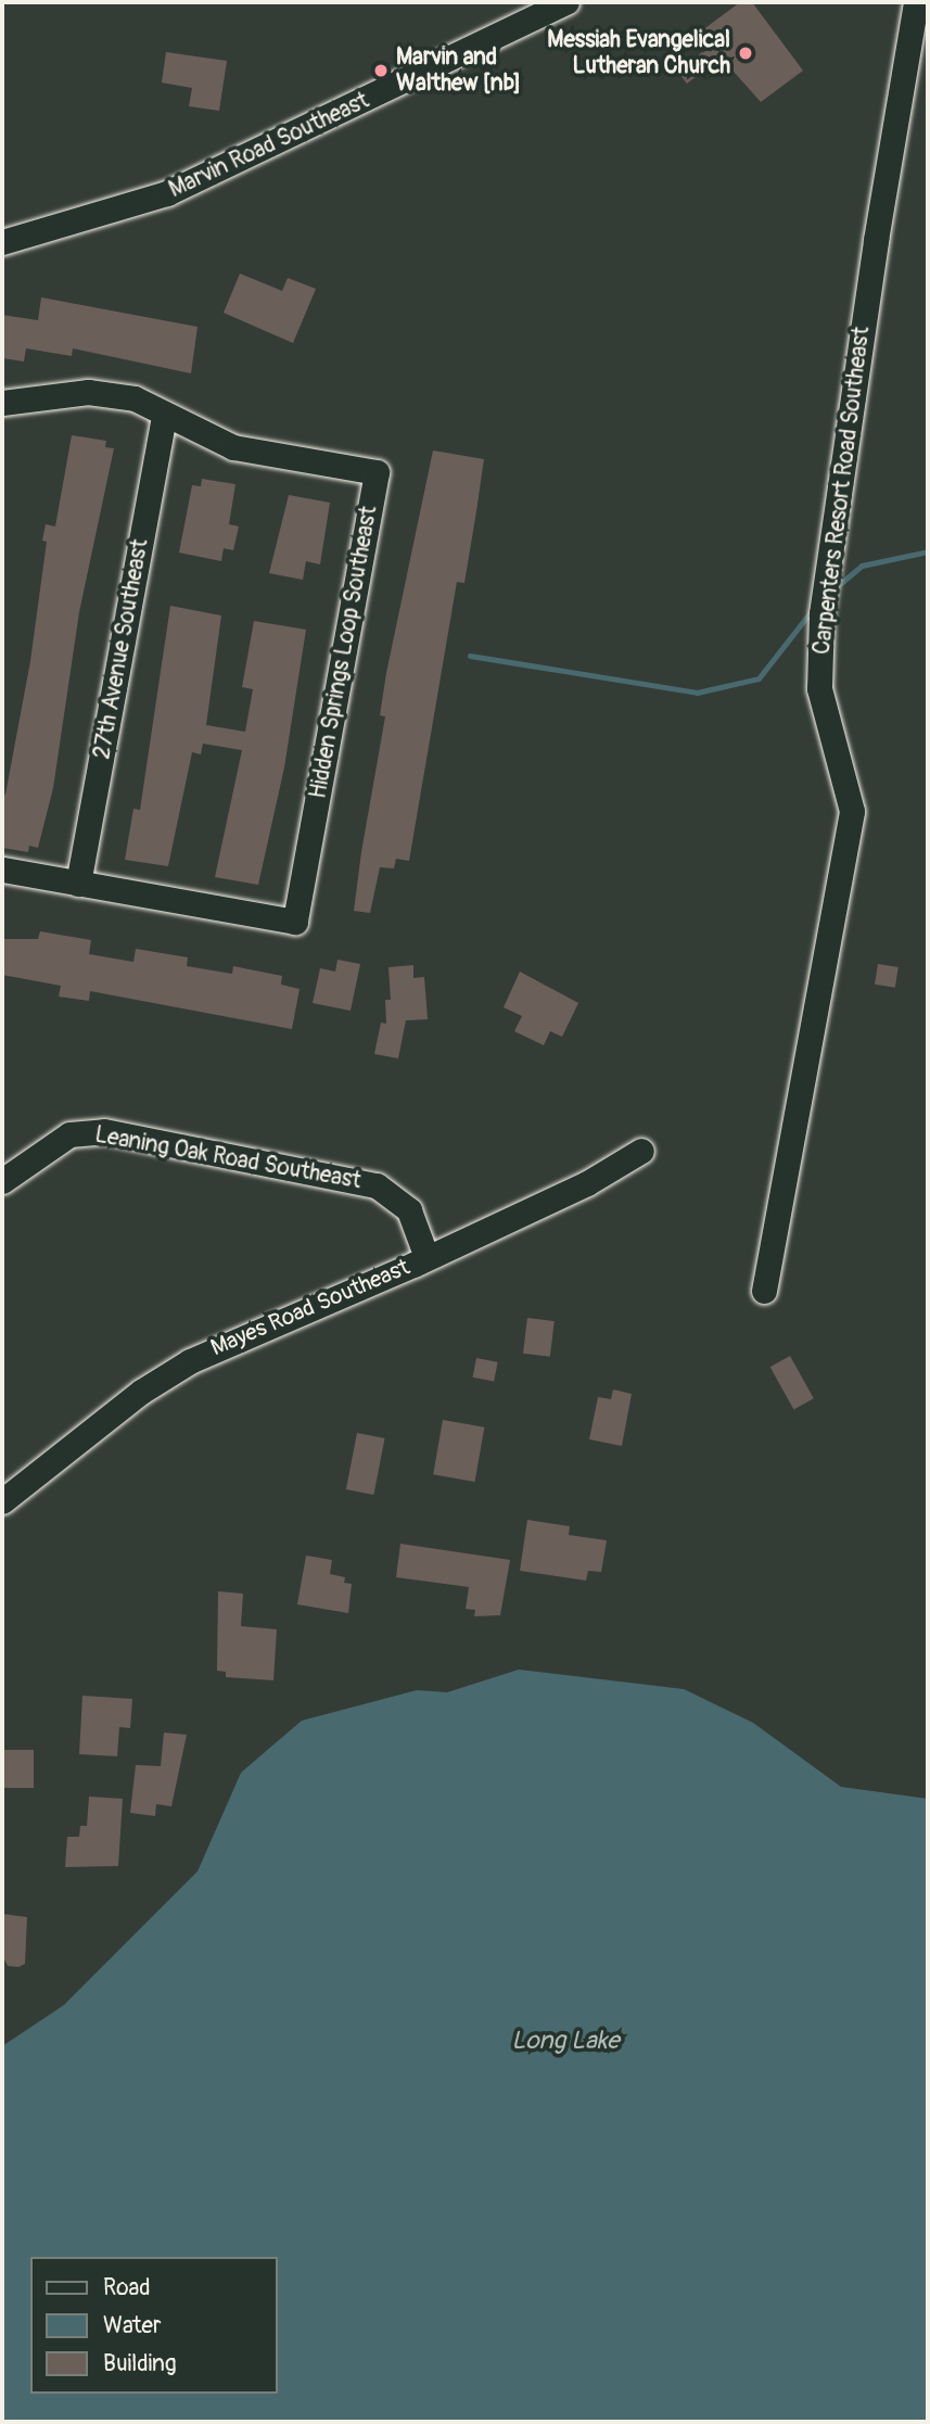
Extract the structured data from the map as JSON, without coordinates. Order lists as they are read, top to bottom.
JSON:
{
  "streets": {
    "street": [
      "Marvin Road Southeast",
      "Carpenters Resort Road Southeast",
      "27th Avenue Southeast",
      "Hidden Springs Loop Southeast",
      "Leaning Oak Road Southeast",
      "Mayes Road Southeast"
    ]
  },
  "crossings": [
    ["27th Avenue Southeast", "Hidden Springs Loop Southeast"],
    ["Leaning Oak Road Southeast", "Mayes Road Southeast"]
  ],
  "water": ["Long Lake"],
  "places": ["Messiah Evangelical Lutheran Church", "Marvin and Walthew [nb]"],
  "legend": ["Road", "Water", "Building"]
}
